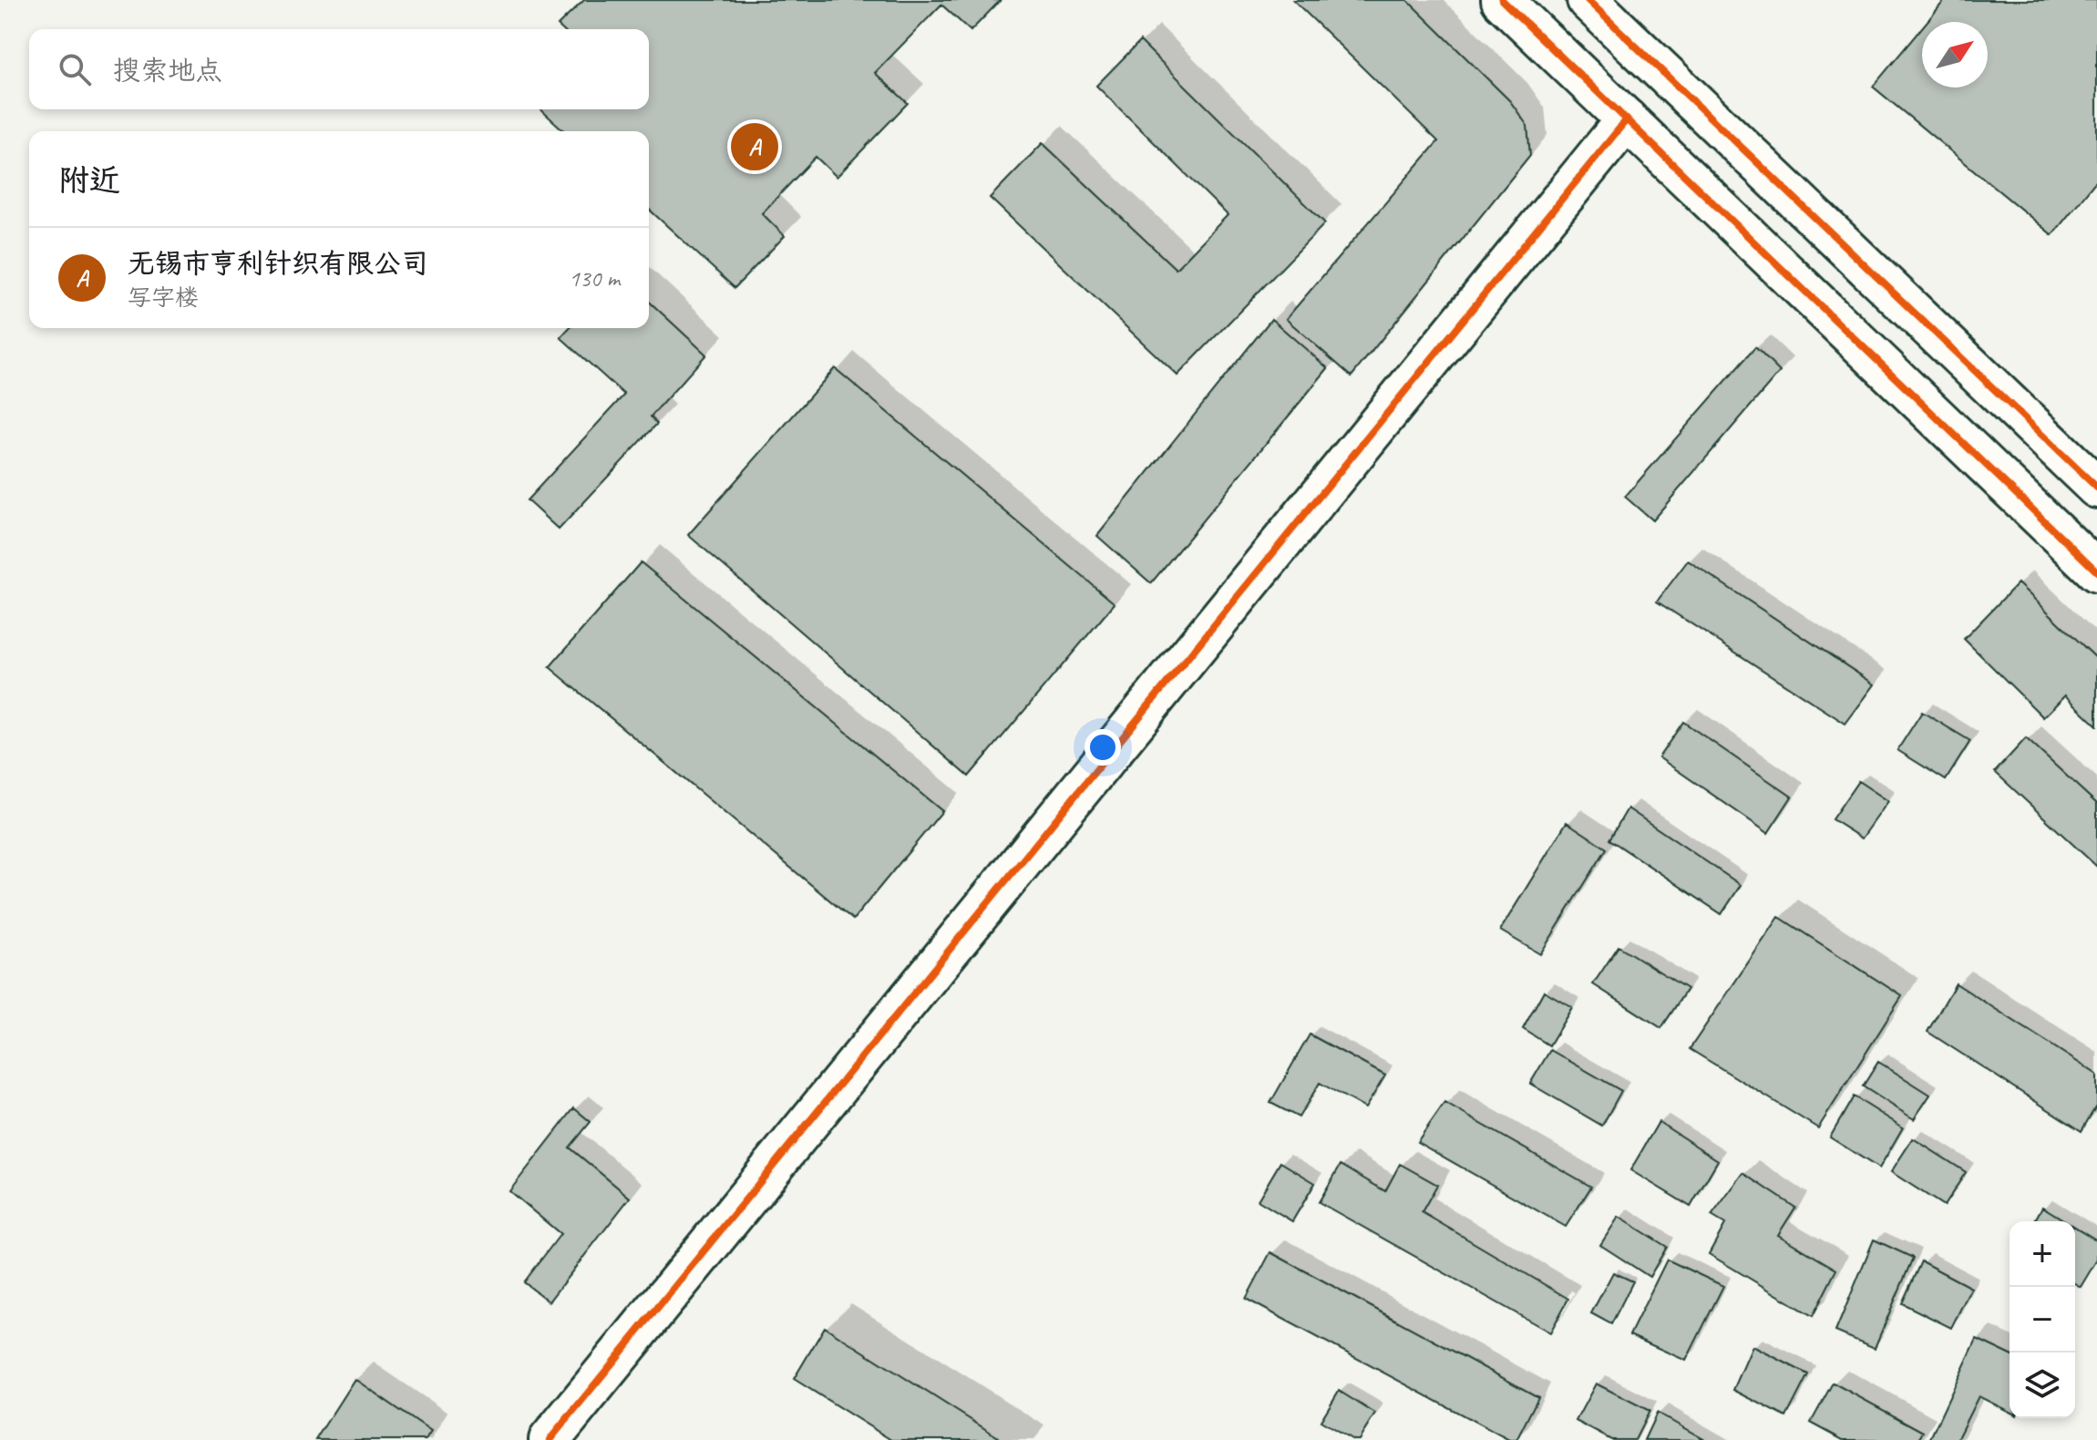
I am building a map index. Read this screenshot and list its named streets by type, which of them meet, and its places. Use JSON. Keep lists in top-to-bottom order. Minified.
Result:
{"north":"top right","page":{"search":"搜索地点","pins":"A","heading":"附近","list":[{"mark":"A","name":"无锡市亨利针织有限公司","note":"写字楼","value":"130 m"}],"map_buttons":["+","−"]}}
